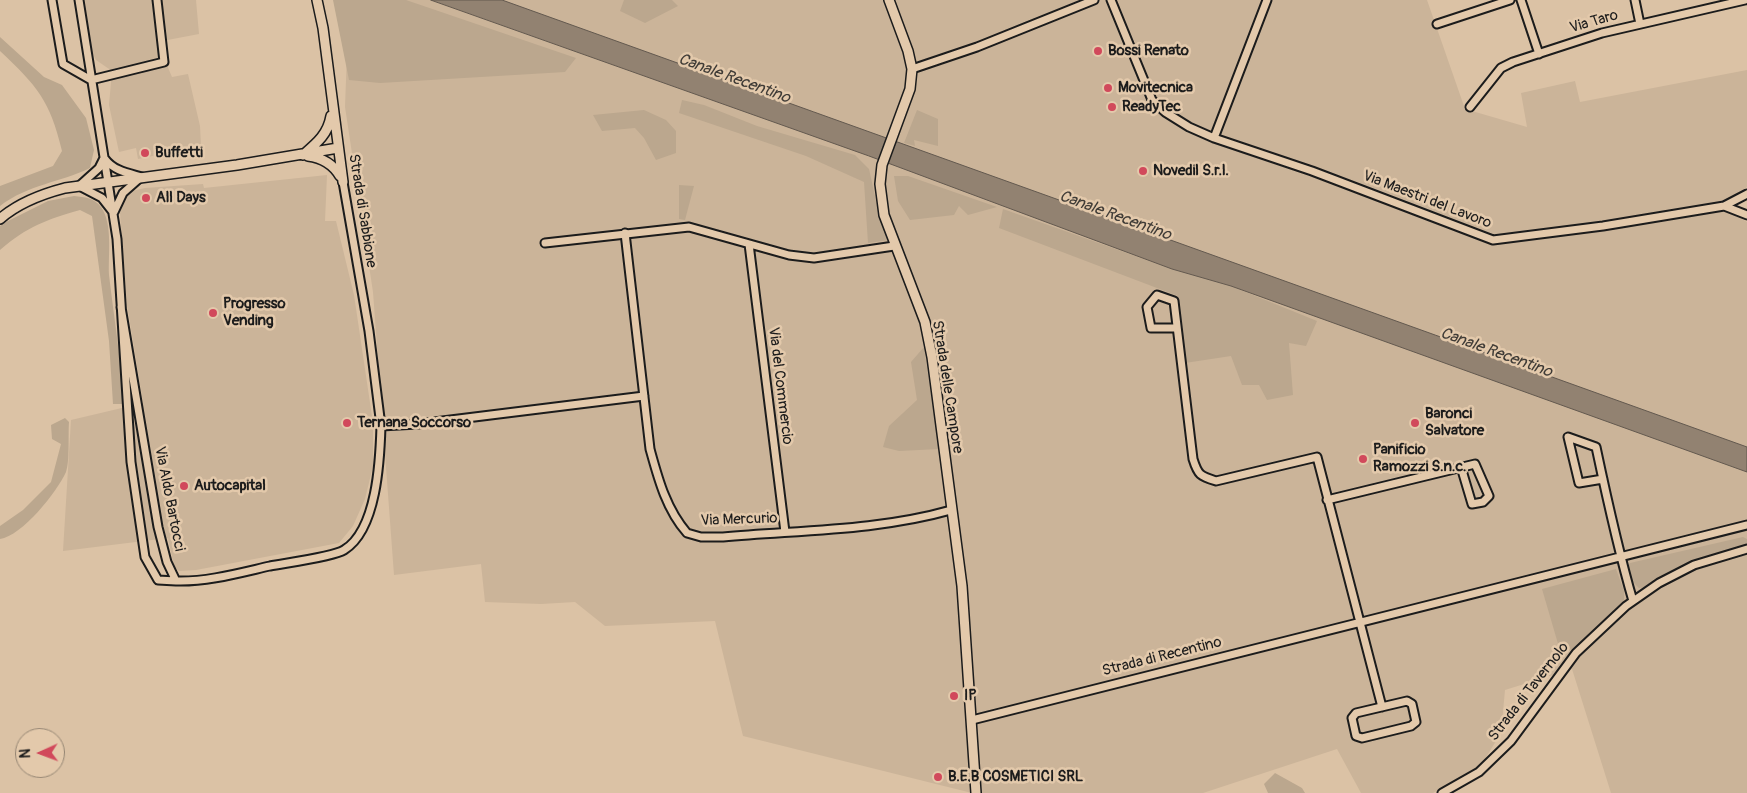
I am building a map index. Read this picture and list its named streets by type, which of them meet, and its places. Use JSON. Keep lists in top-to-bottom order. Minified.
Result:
{"streets":{"street":["Via Taro","Via Maestri del Lavoro","Strada di Sabbione","Via del Commercio","Strada delle Campore","Via Aldo Bartocci","Via Mercurio","Strada di Recentino","Strada di Tavernolo"]},"crossings":[["Strada di Sabbione","Via Aldo Bartocci"],["Via del Commercio","Via Mercurio"],["Strada delle Campore","Via Mercurio"],["Strada delle Campore","Strada di Recentino"]],"water":["Canale Recentino"],"places":["Bossi Renato","Movitecnica","ReadyTec","Buffetti","Novedil S.r.l.","All Days","Progresso Vending","Ternana Soccorso","Baronci Salvatore","Panificio Ramozzi S.n.c.","Autocapital","IP","B.E.B COSMETICI SRL"],"north":"left"}
